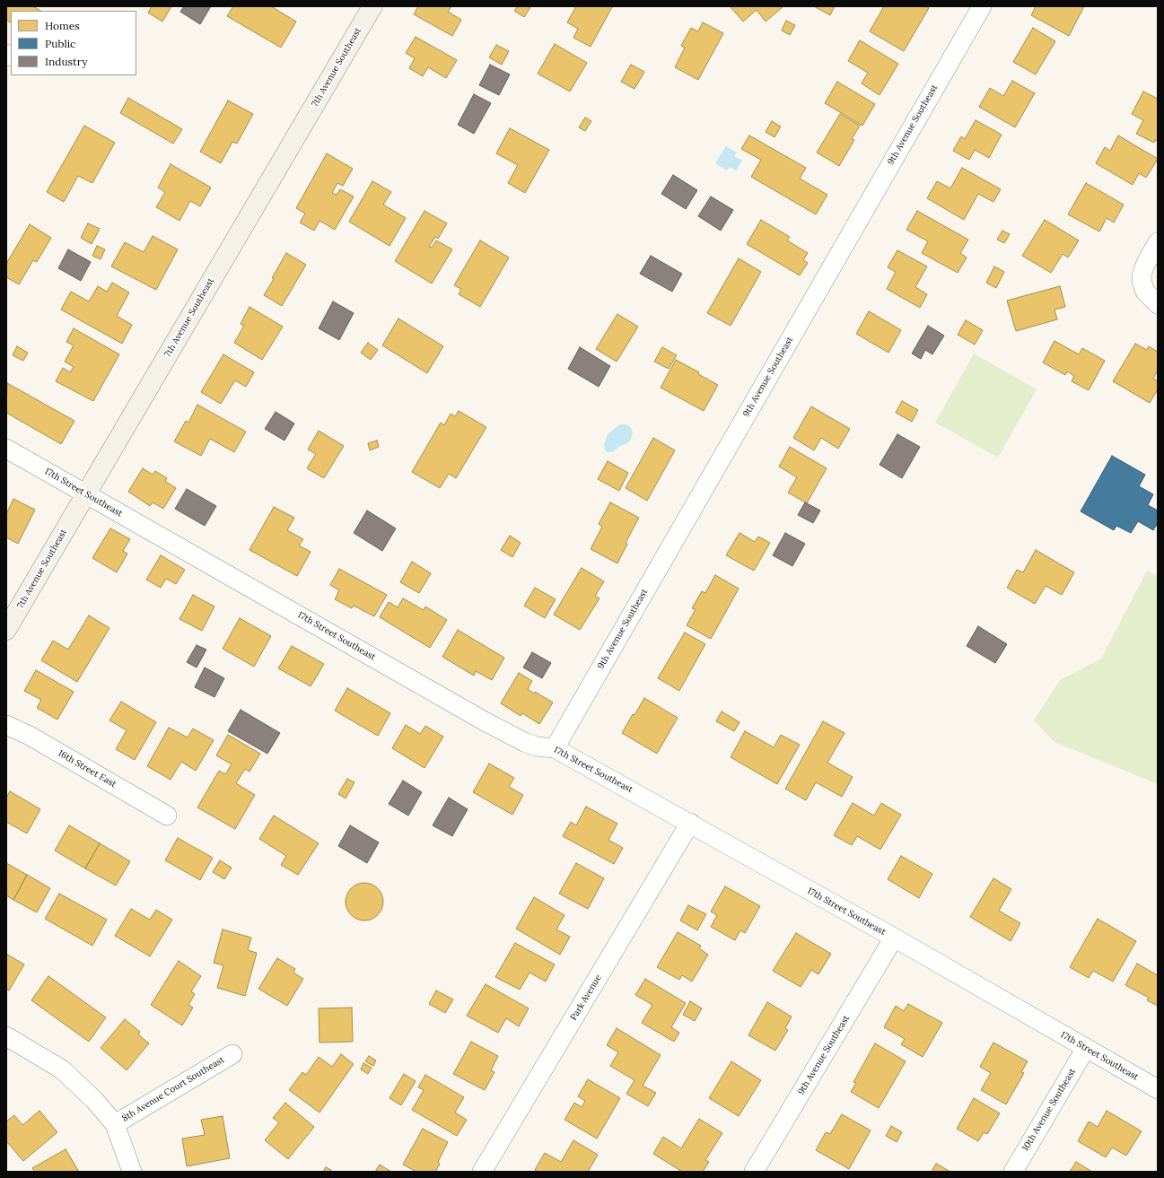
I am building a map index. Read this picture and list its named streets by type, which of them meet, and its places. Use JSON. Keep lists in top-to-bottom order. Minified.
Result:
{"streets":{"street":["7th Avenue Southeast","9th Avenue Southeast","17th Street Southeast","16th Street East","Park Avenue","8th Avenue Court Southeast","10th Avenue Southeast"]},"crossings":[["7th Avenue Southeast","17th Street Southeast"],["9th Avenue Southeast","17th Street Southeast"],["17th Street Southeast","Park Avenue"],["17th Street Southeast","10th Avenue Southeast"]],"legend":["Homes","Public","Industry"]}
